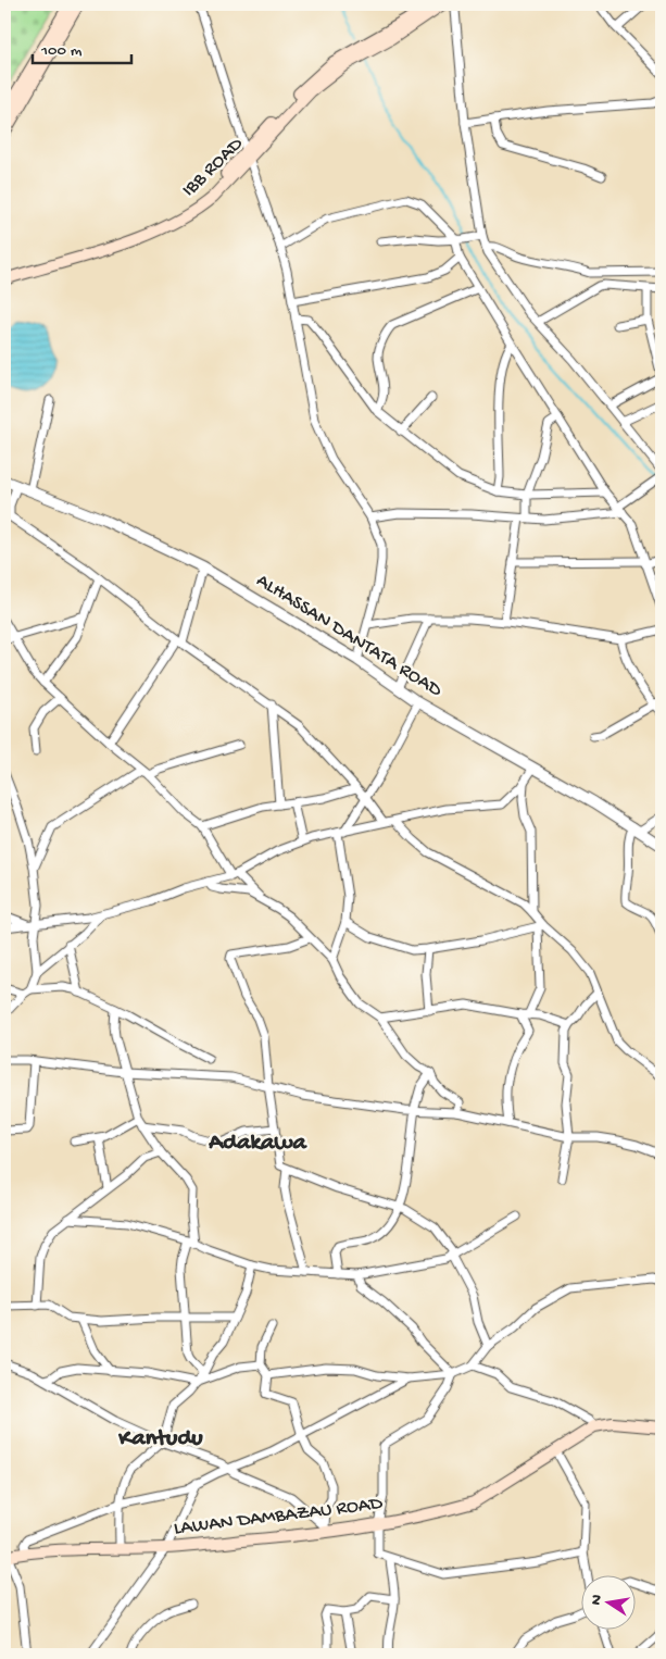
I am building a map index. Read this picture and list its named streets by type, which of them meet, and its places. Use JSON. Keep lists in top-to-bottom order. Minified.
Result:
{"streets":{"main road":["IBB ROAD","LAWAN DAMBAZAU ROAD"],"street":["ALHASSAN DANTATA ROAD"]},"districts":["Adakawa","Kantudu"],"scale_bar":"100 m","north":"left"}
